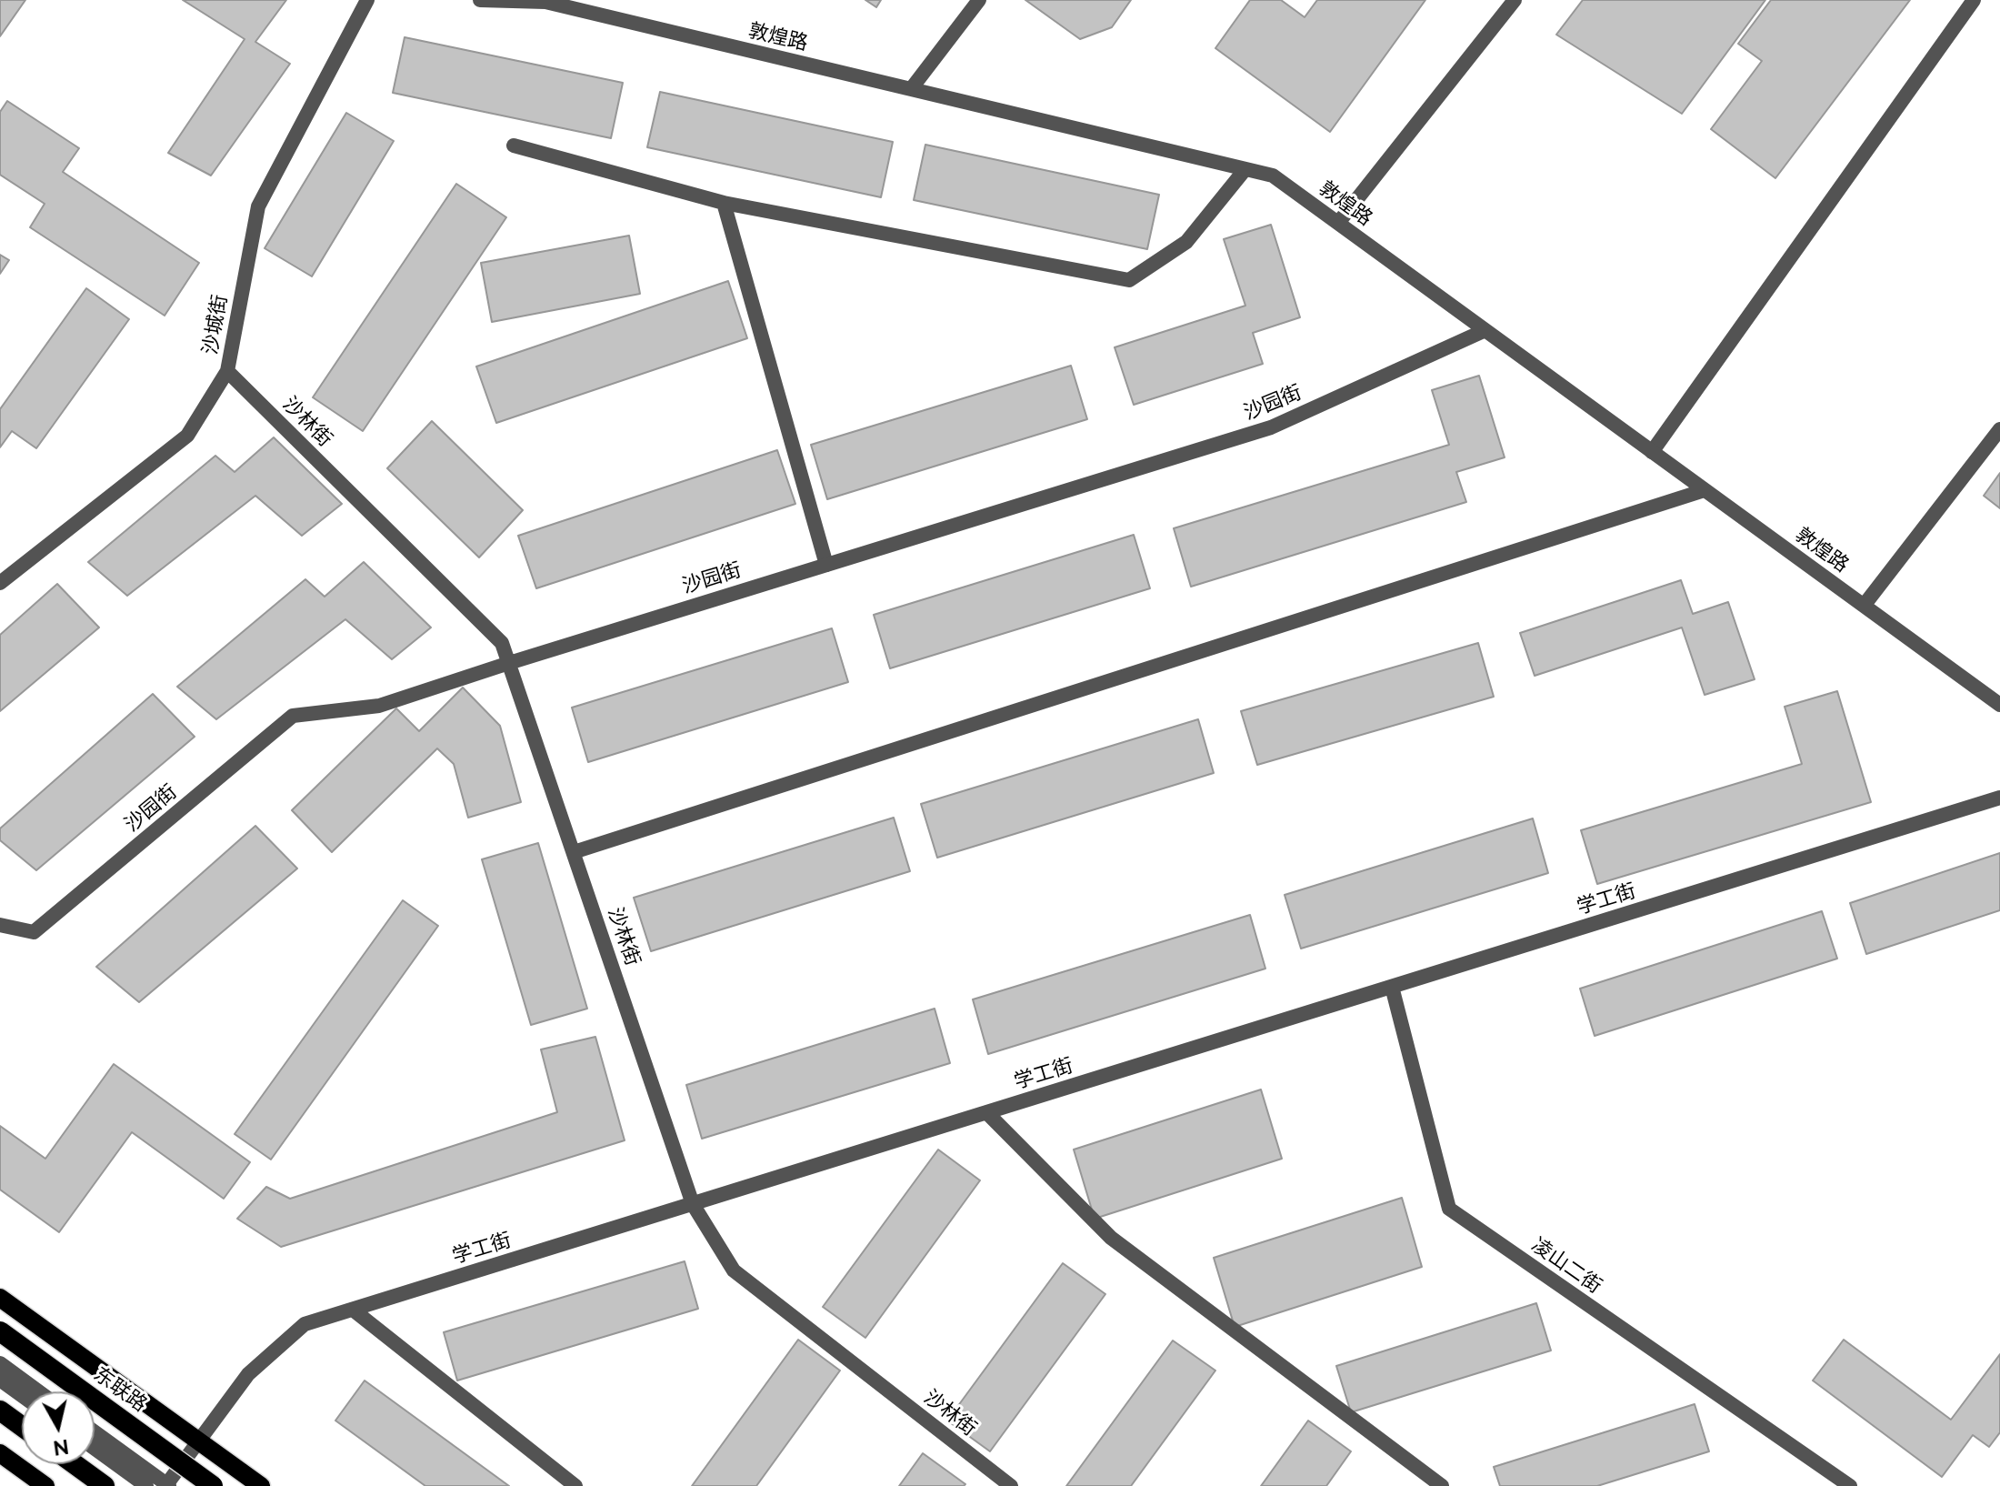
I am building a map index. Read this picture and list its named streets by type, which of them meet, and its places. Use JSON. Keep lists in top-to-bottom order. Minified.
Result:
{"streets":{"highway":["东联路"],"street":["敦煌路","沙城街","沙园街","沙林街","学工街","凌山二街"]},"crossings":[["敦煌路","沙园街"],["沙城街","沙林街"],["沙园街","沙林街"],["沙林街","学工街"],["学工街","凌山二街"]],"north":"bottom"}
